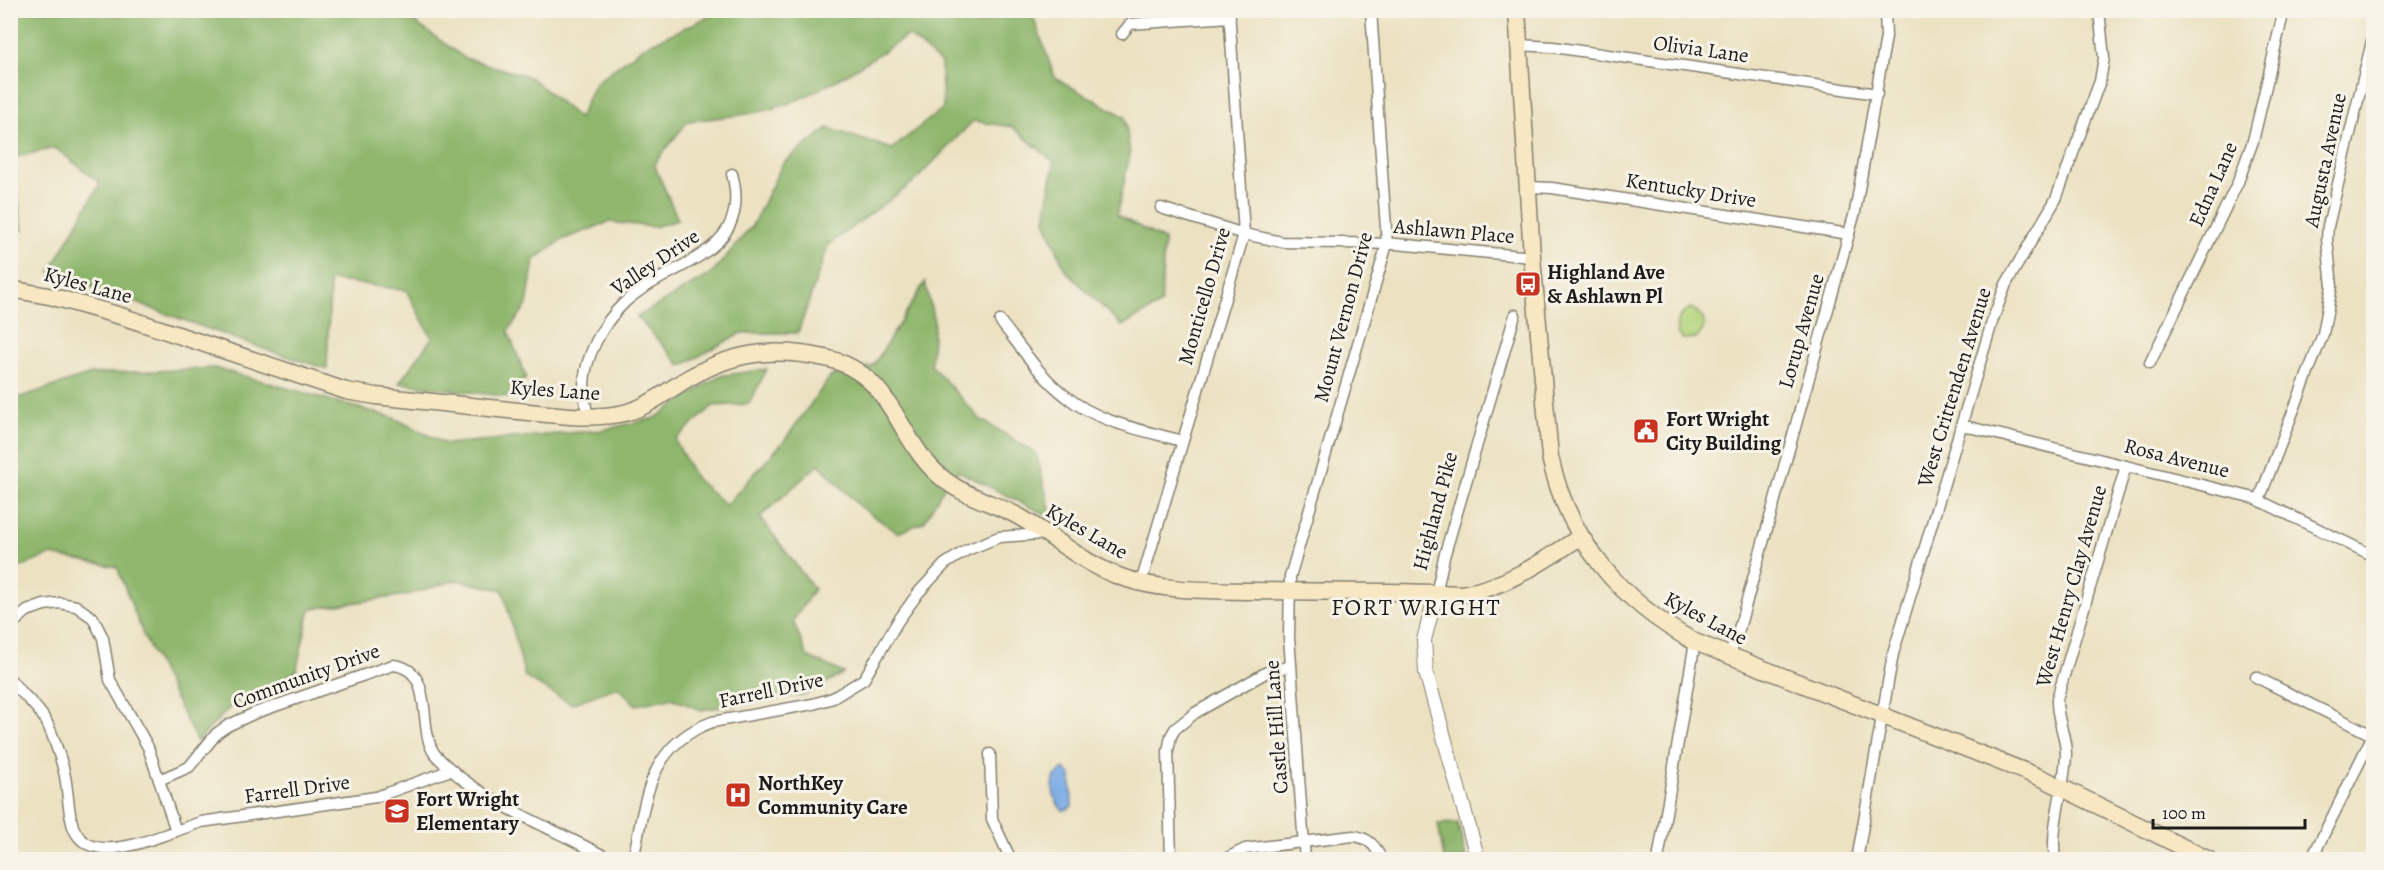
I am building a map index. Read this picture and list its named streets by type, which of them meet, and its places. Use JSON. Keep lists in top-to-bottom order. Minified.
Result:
{"streets":{"main road":["Kyles Lane"],"street":["Olivia Lane","Augusta Avenue","Edna Lane","Kentucky Drive","Ashlawn Place","Valley Drive","Monticello Drive","Mount Vernon Drive","Lorup Avenue","West Crittenden Avenue","Rosa Avenue","Highland Pike","West Henry Clay Avenue","Community Drive","Farrell Drive","Castle Hill Lane"]},"crossings":[["Olivia Lane","Lorup Avenue"],["Augusta Avenue","Rosa Avenue"],["Kentucky Drive","Lorup Avenue"],["Ashlawn Place","Monticello Drive"],["Ashlawn Place","Mount Vernon Drive"],["Valley Drive","Kyles Lane"],["Kyles Lane","Monticello Drive"],["Kyles Lane","Mount Vernon Drive"],["Kyles Lane","Lorup Avenue"],["Kyles Lane","West Crittenden Avenue"],["Kyles Lane","Highland Pike"],["Kyles Lane","West Henry Clay Avenue"],["Kyles Lane","Farrell Drive"],["Kyles Lane","Castle Hill Lane"],["Mount Vernon Drive","Castle Hill Lane"],["West Crittenden Avenue","Rosa Avenue"],["Rosa Avenue","West Henry Clay Avenue"],["Community Drive","Farrell Drive"]],"districts":["FORT WRIGHT"],"places":{"bus stop":["Highland Ave & Ashlawn Pl"],"public building":["Fort Wright City Building"],"hospital":["NorthKey Community Care"],"school or university":["Fort Wright Elementary"]},"scale_bar":"100 m"}
